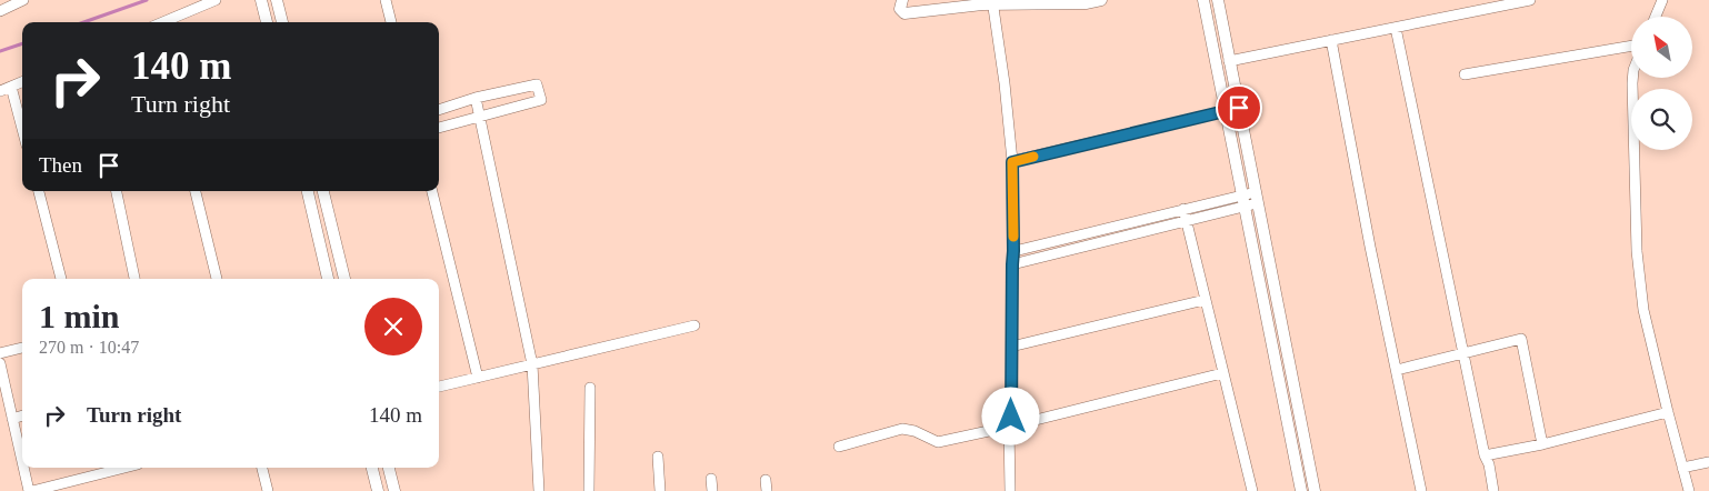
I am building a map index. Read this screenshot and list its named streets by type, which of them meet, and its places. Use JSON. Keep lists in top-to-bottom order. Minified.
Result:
{"north":"top left","page":{"turn":["140 m","Turn right"],"then":"Then","heading":["1 min","270 m · 10:47"],"list":[{"name":"Turn right","value":"140 m"}]}}
